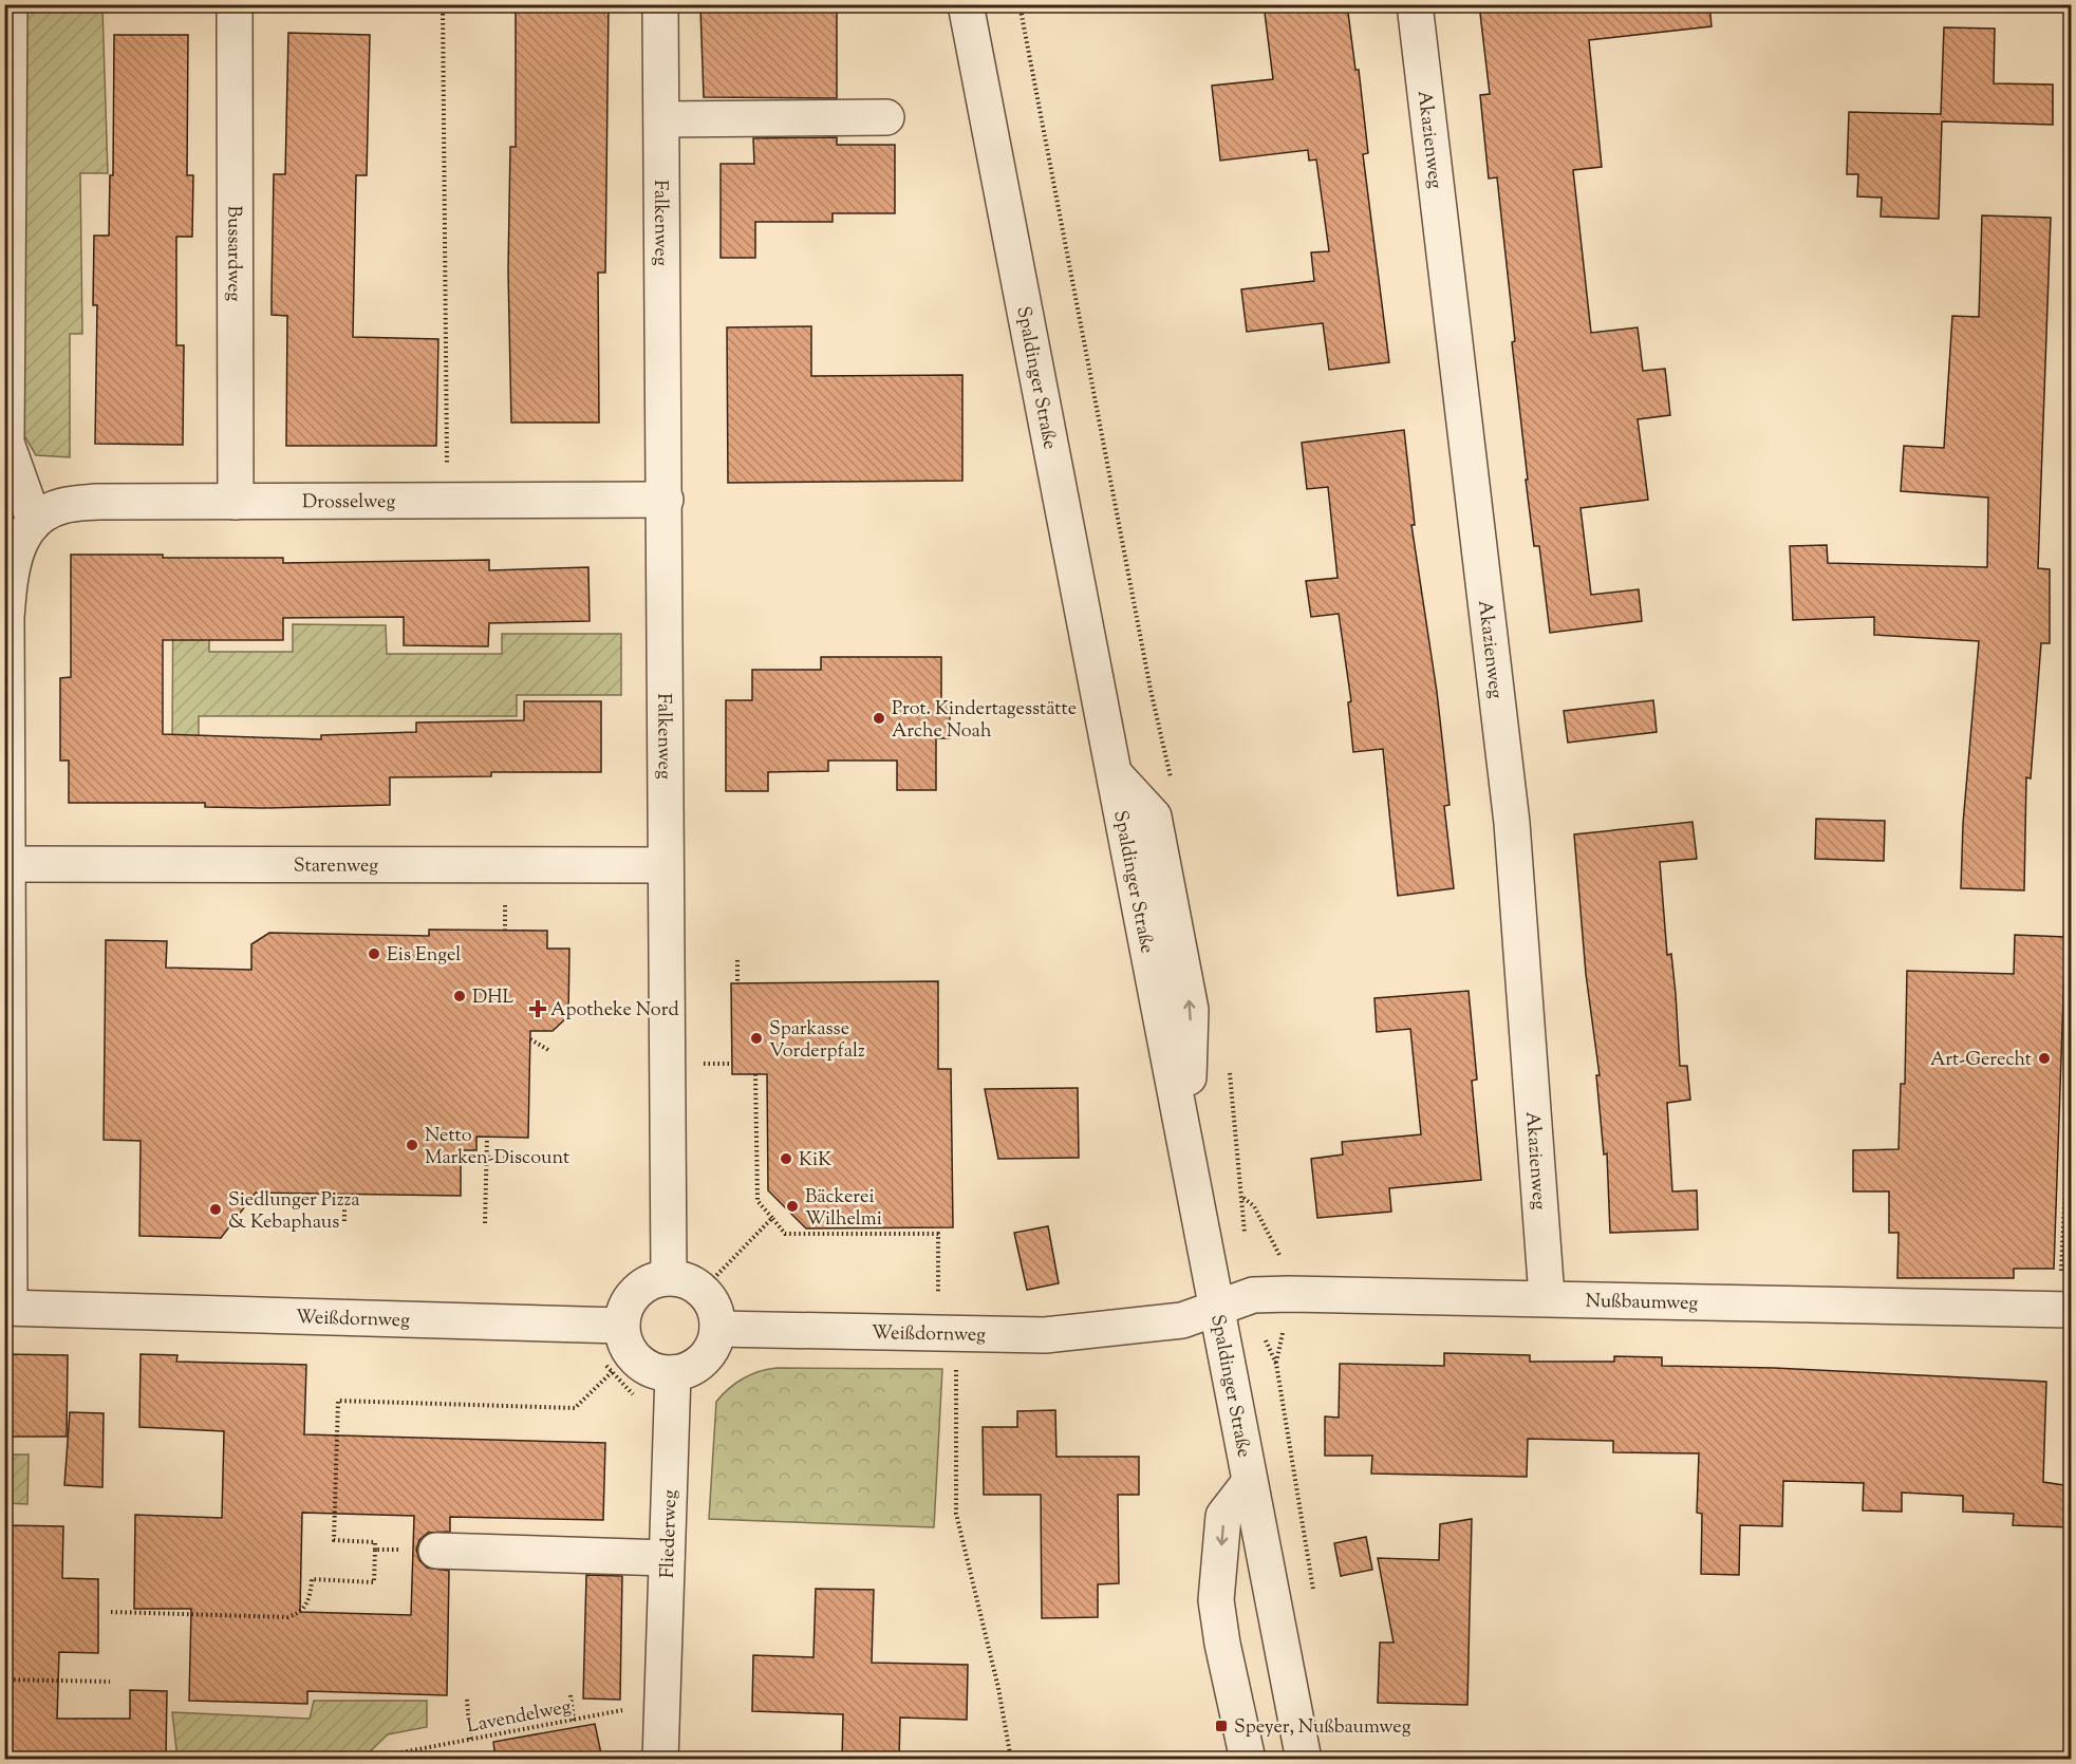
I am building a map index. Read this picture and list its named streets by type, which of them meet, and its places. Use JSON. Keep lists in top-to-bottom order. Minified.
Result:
{"streets":{"street":["Akazienweg","Falkenweg","Bussardweg","Spaldinger Straße","Drosselweg","Starenweg","Nußbaumweg","Weißdornweg","Fliederweg"],"path":["Lavendelweg"]},"crossings":[["Akazienweg","Nußbaumweg"],["Falkenweg","Drosselweg"],["Falkenweg","Starenweg"],["Falkenweg","Weißdornweg"],["Falkenweg","Fliederweg"],["Bussardweg","Drosselweg"],["Spaldinger Straße","Nußbaumweg"],["Spaldinger Straße","Weißdornweg"],["Nußbaumweg","Weißdornweg"],["Weißdornweg","Fliederweg"],["Fliederweg","Lavendelweg"]],"places":{"other":["Prot. Kindertagesstätte Arche Noah","Eis Engel","DHL","Sparkasse Vorderpfalz","Art-Gerecht","Netto Marken-Discount","KiK","Bäckerei Wilhelmi","Siedlunger Pizza & Kebaphaus"],"health":["Apotheke Nord"],"transit":["Speyer, Nußbaumweg"]}}
